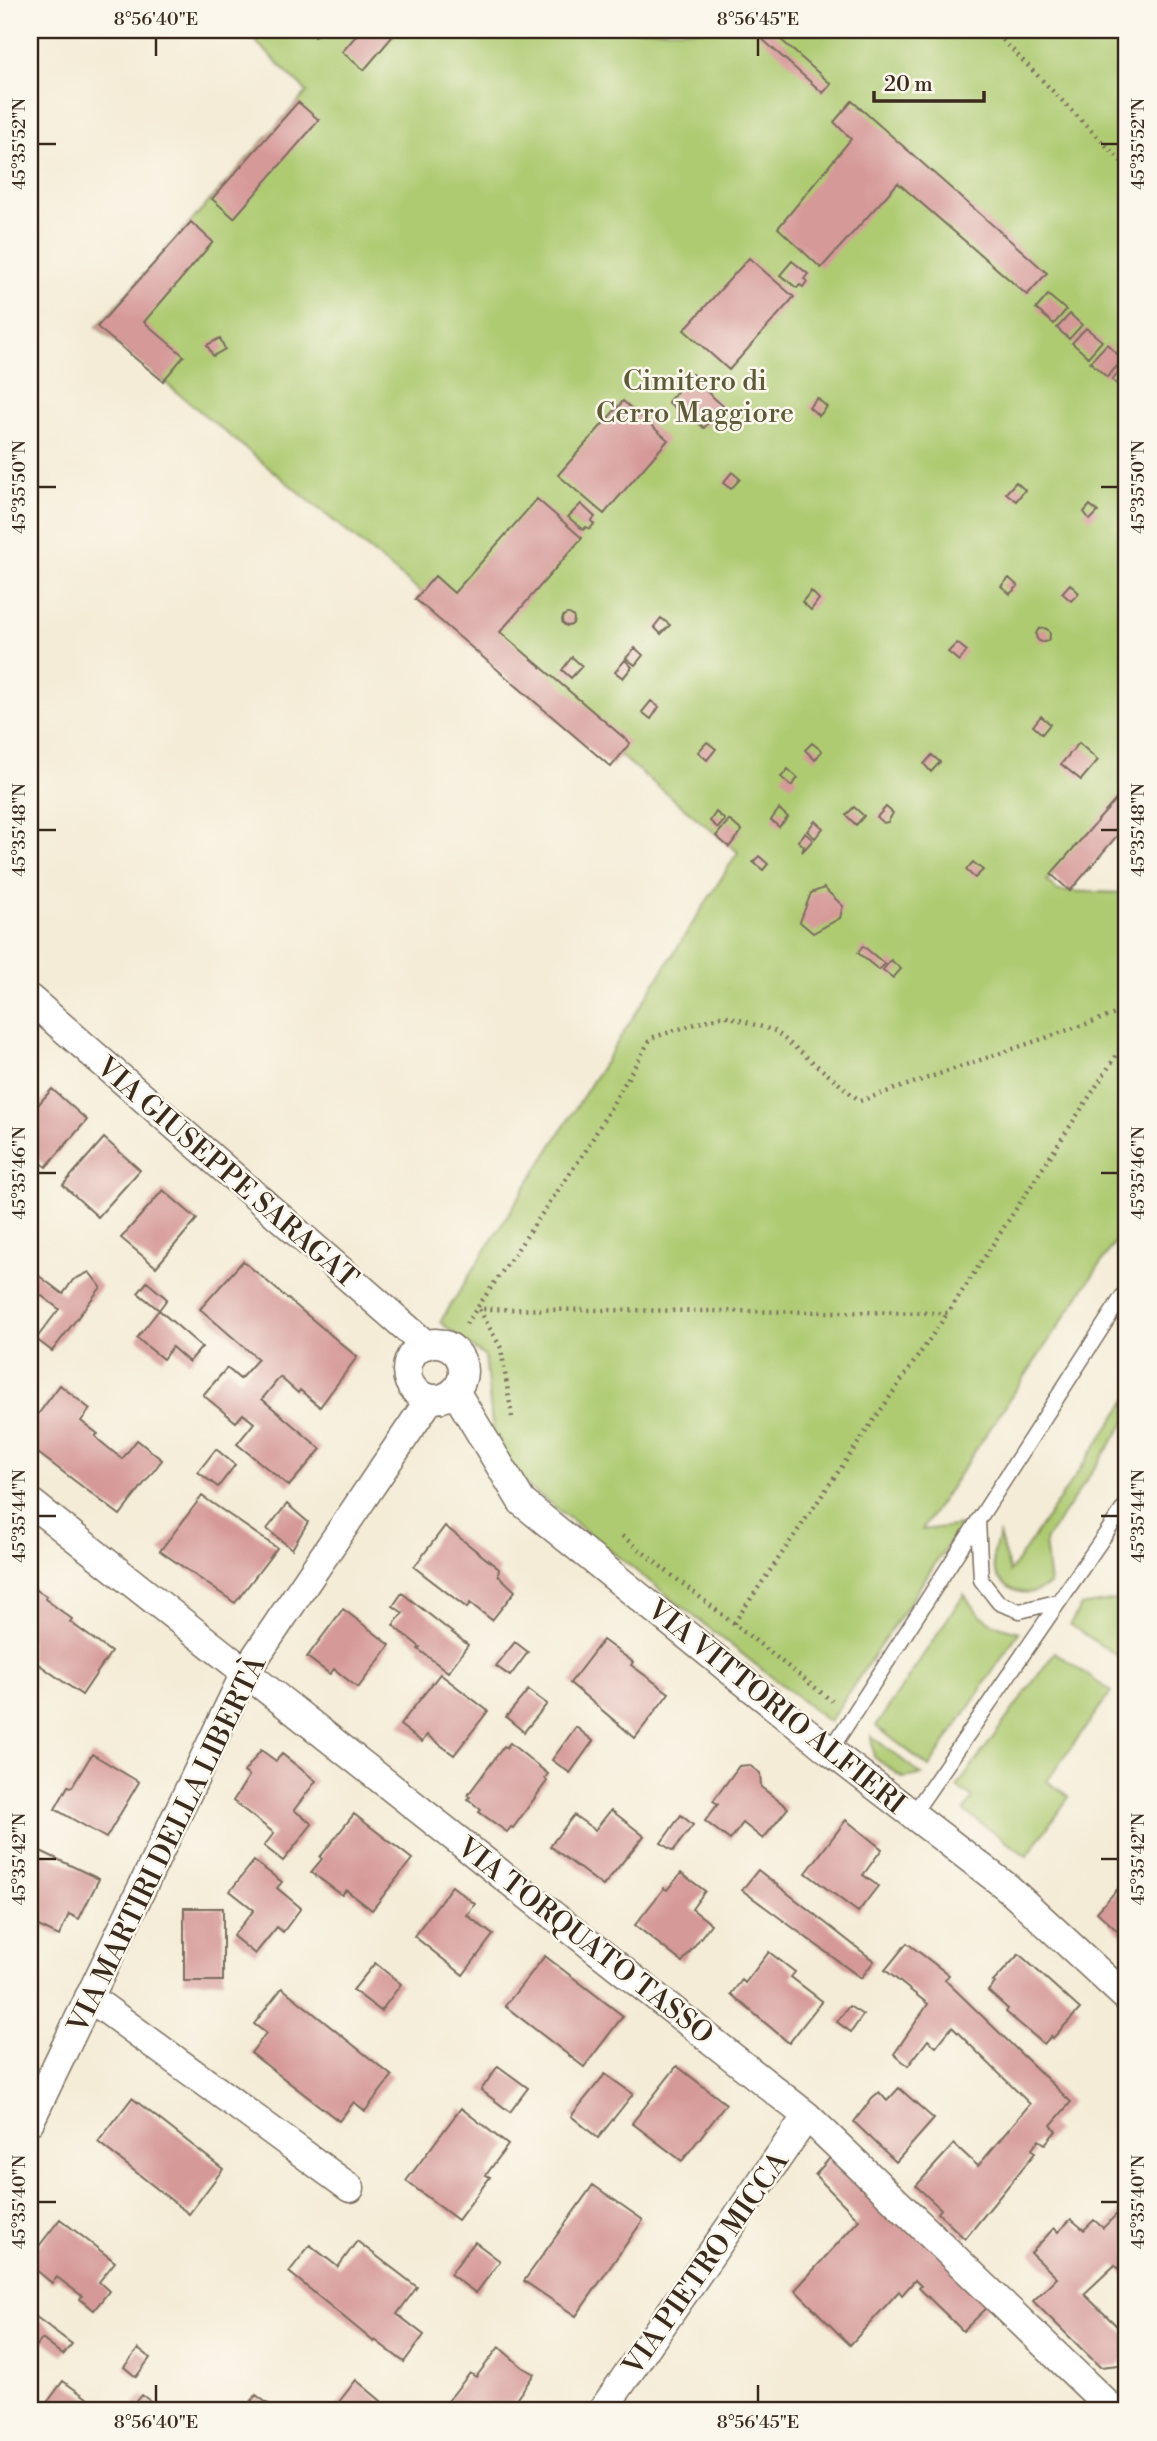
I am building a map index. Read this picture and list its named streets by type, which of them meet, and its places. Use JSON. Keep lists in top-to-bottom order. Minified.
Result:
{"streets":{"street":["VIA GIUSEPPE SARAGAT","VIA VITTORIO ALFIERI","VIA MARTIRI DELLA LIBERTÀ","VIA TORQUATO TASSO","VIA PIETRO MICCA"]},"crossings":[["VIA GIUSEPPE SARAGAT","VIA VITTORIO ALFIERI"],["VIA GIUSEPPE SARAGAT","VIA MARTIRI DELLA LIBERTÀ"],["VIA VITTORIO ALFIERI","VIA MARTIRI DELLA LIBERTÀ"],["VIA MARTIRI DELLA LIBERTÀ","VIA TORQUATO TASSO"],["VIA TORQUATO TASSO","VIA PIETRO MICCA"]],"parks":["Cimitero di Cerro Maggiore"],"scale_bar":"20 m","coordinates":["8°56'40\"E","8°56'45\"E","45°35'52\"N","45°35'50\"N","45°35'48\"N","45°35'46\"N","45°35'44\"N","45°35'42\"N","45°35'40\"N"]}
